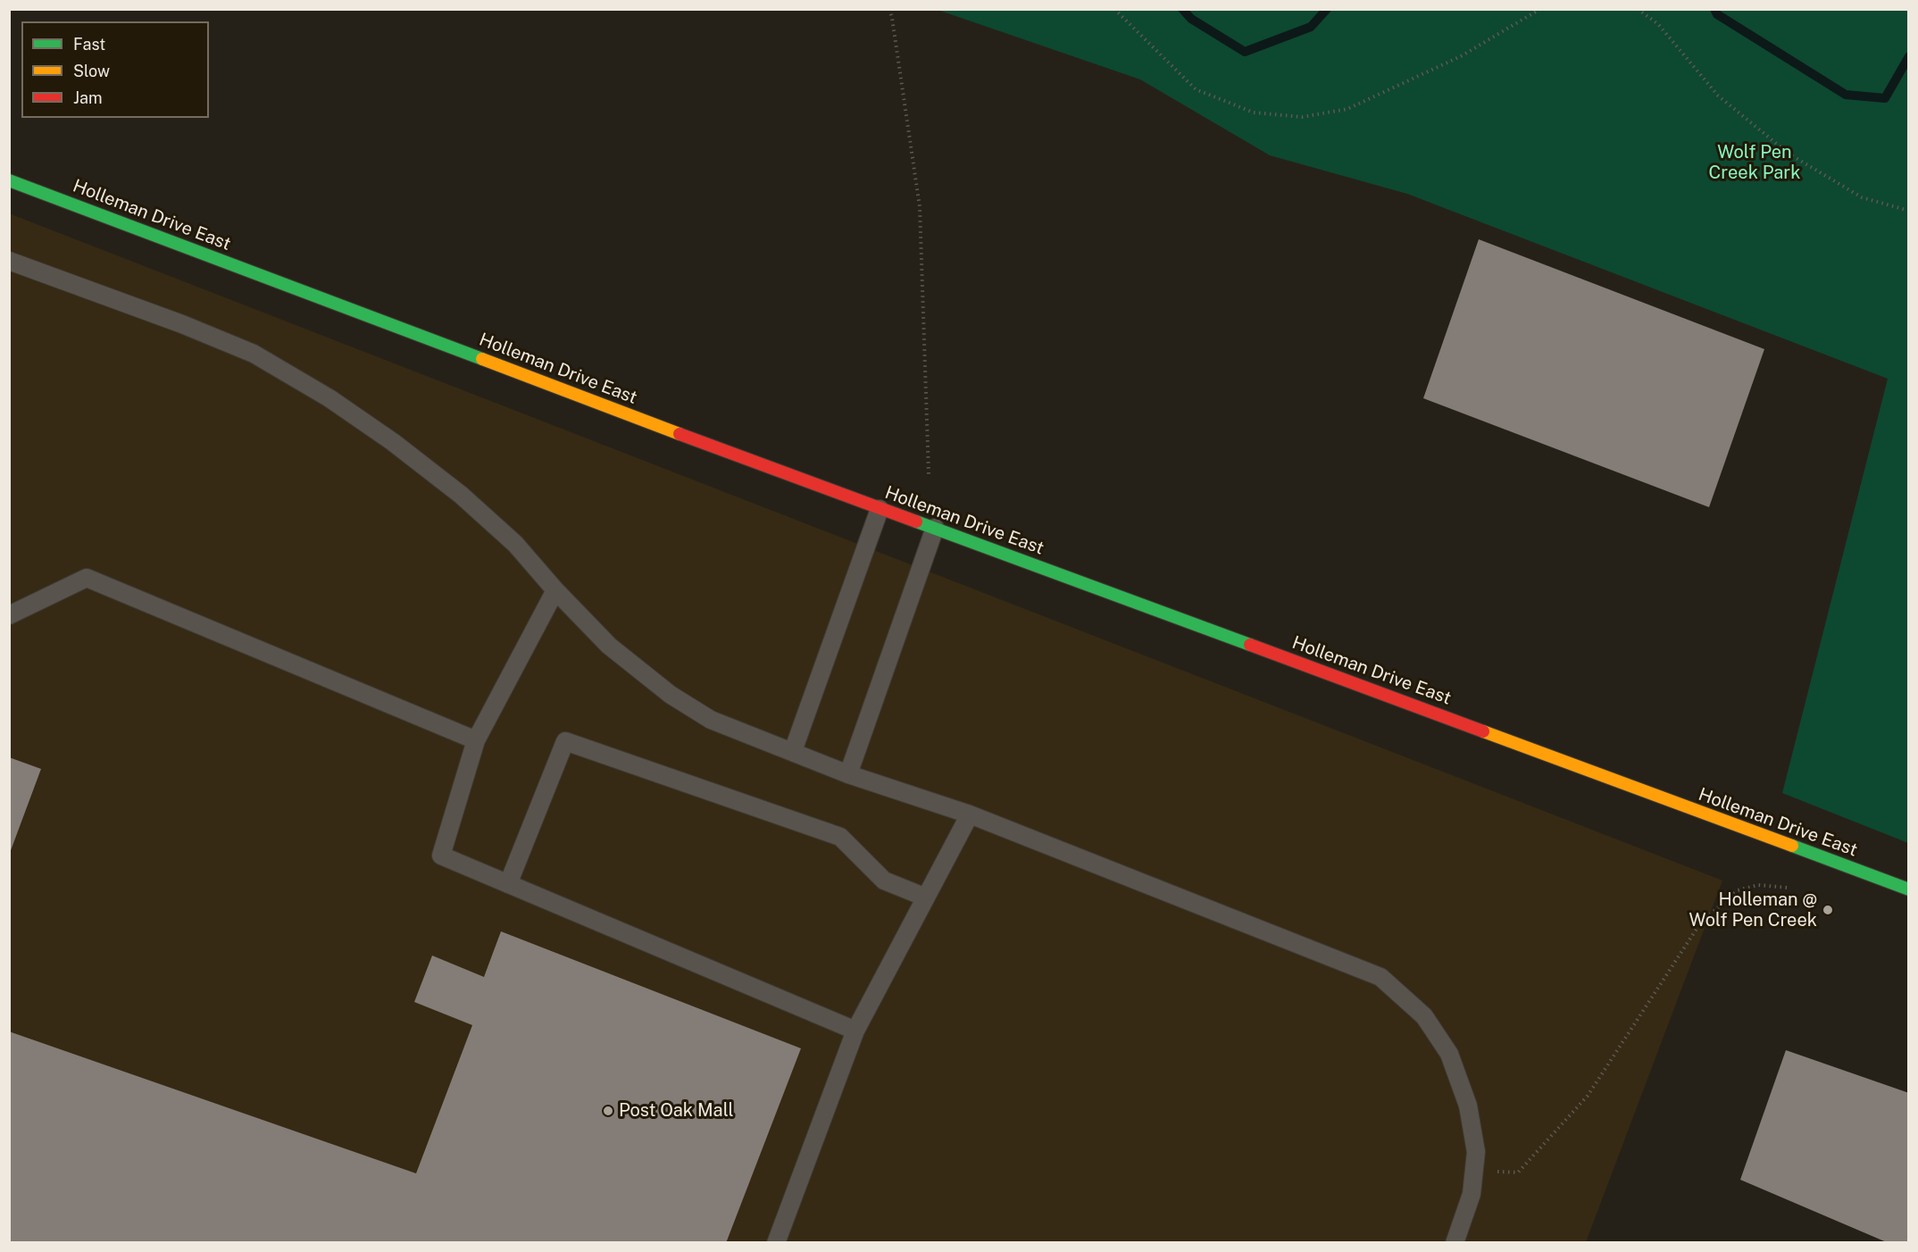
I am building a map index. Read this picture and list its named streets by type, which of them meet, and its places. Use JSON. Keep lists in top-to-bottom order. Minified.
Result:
{"streets":{"street":["Holleman Drive East"]},"parks":["Wolf Pen Creek Park"],"places":["Holleman @ Wolf Pen Creek","Post Oak Mall"],"legend":["Fast","Slow","Jam"]}
